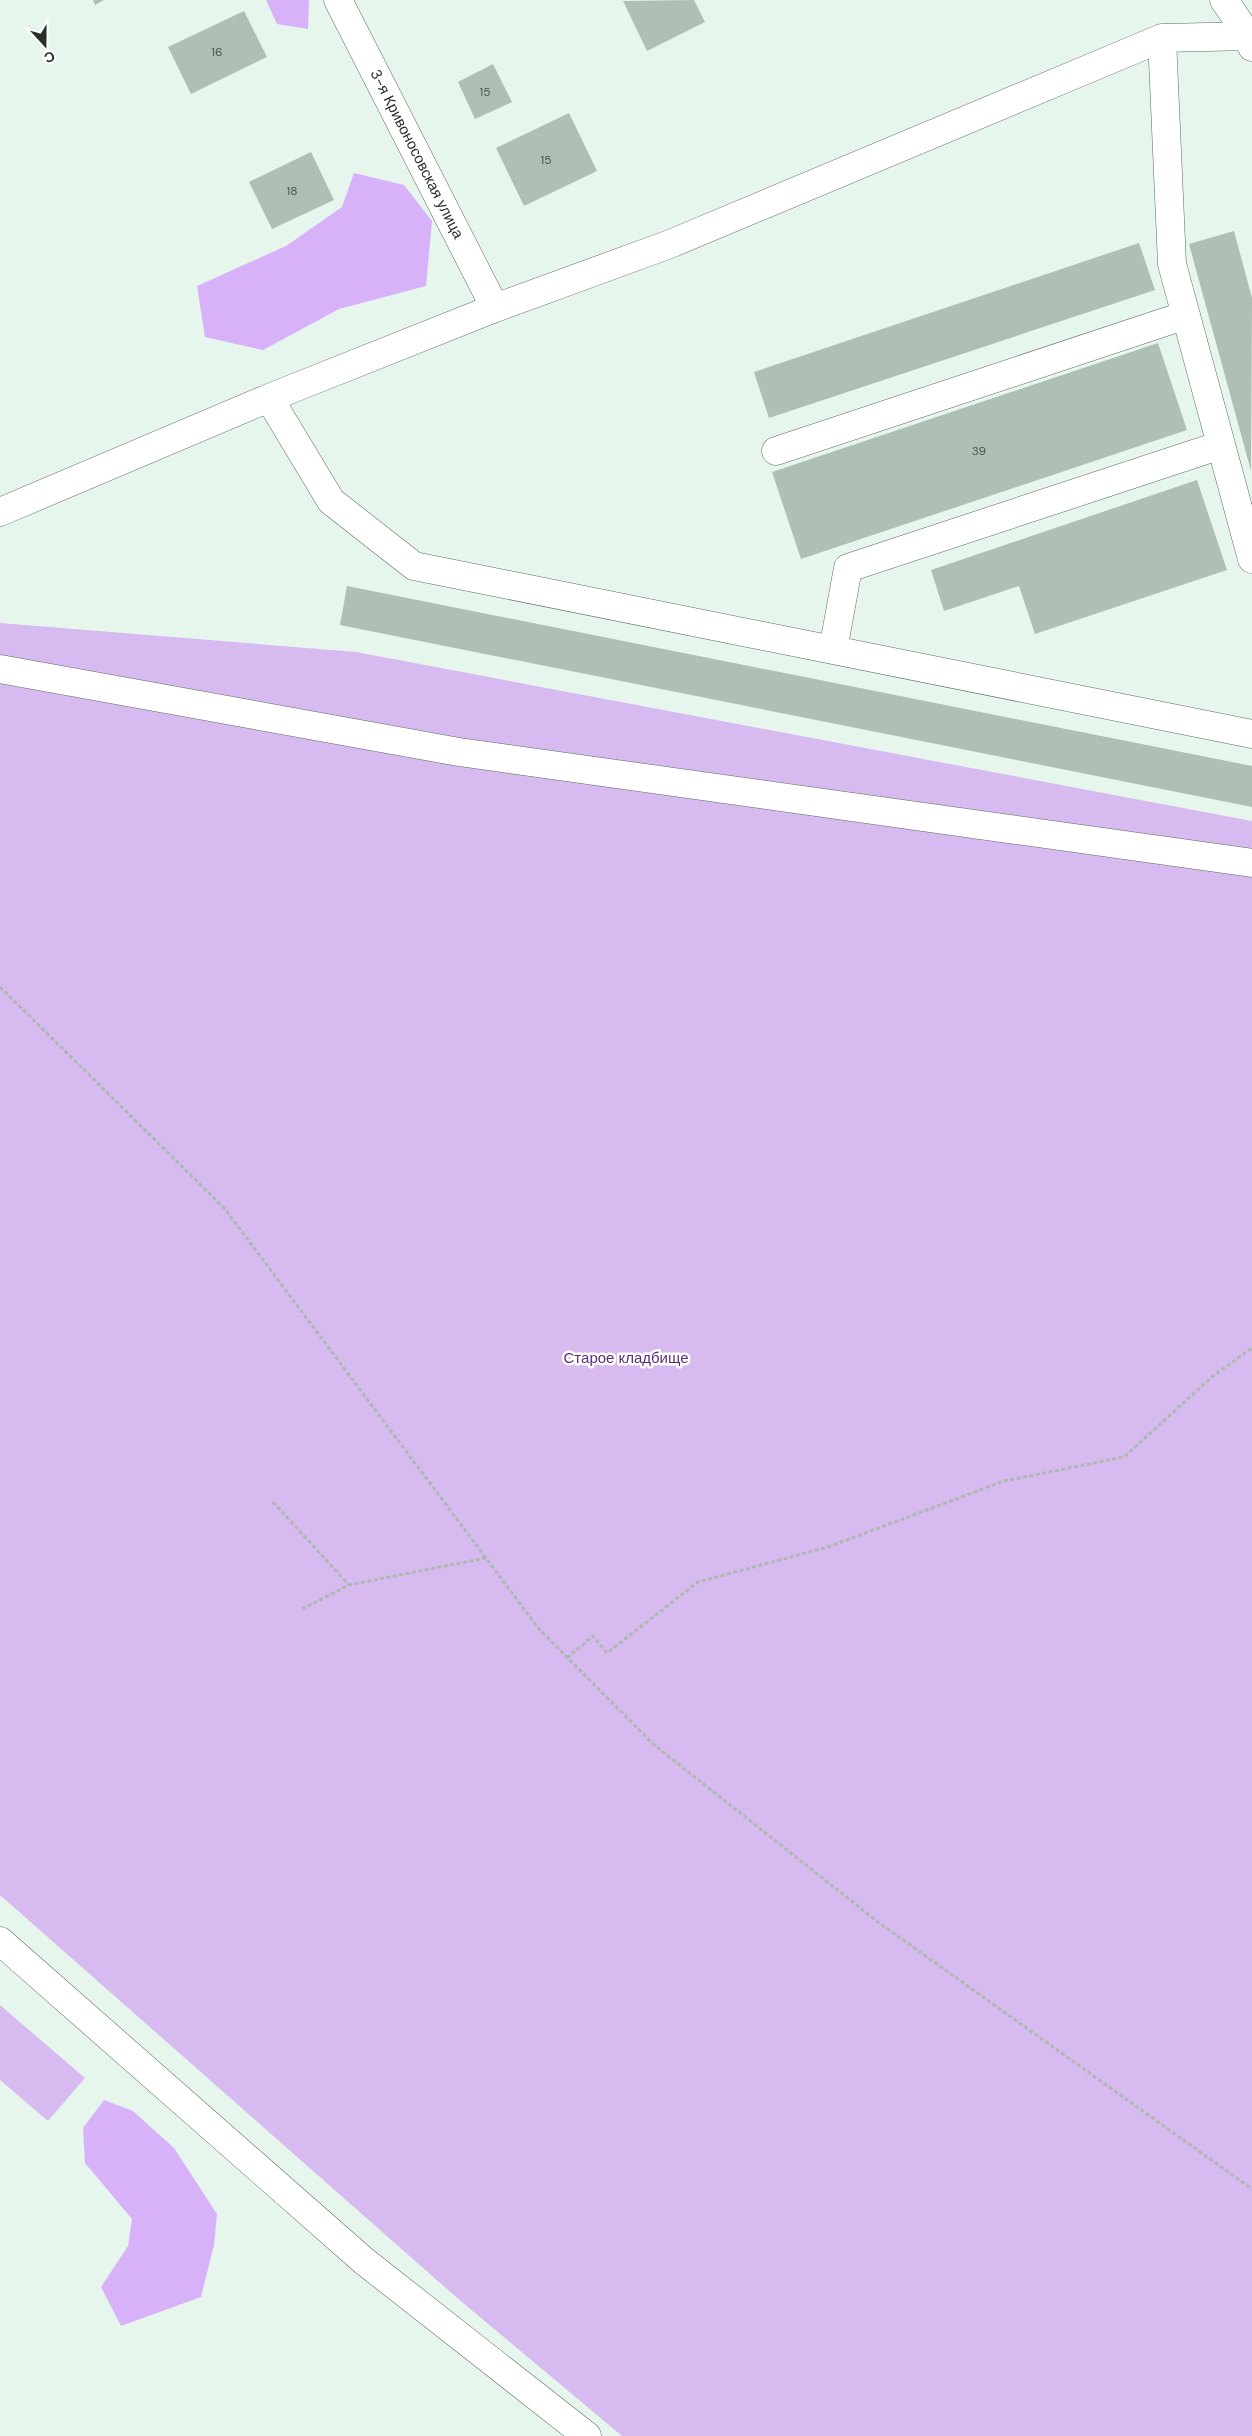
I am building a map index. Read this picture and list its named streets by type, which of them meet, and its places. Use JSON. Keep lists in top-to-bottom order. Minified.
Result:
{"streets":{"street":["3-я Кривоносовская улица"]},"parks":["Старое кладбище"],"house_numbers":["16","15","15","18","39"],"north":"bottom"}
